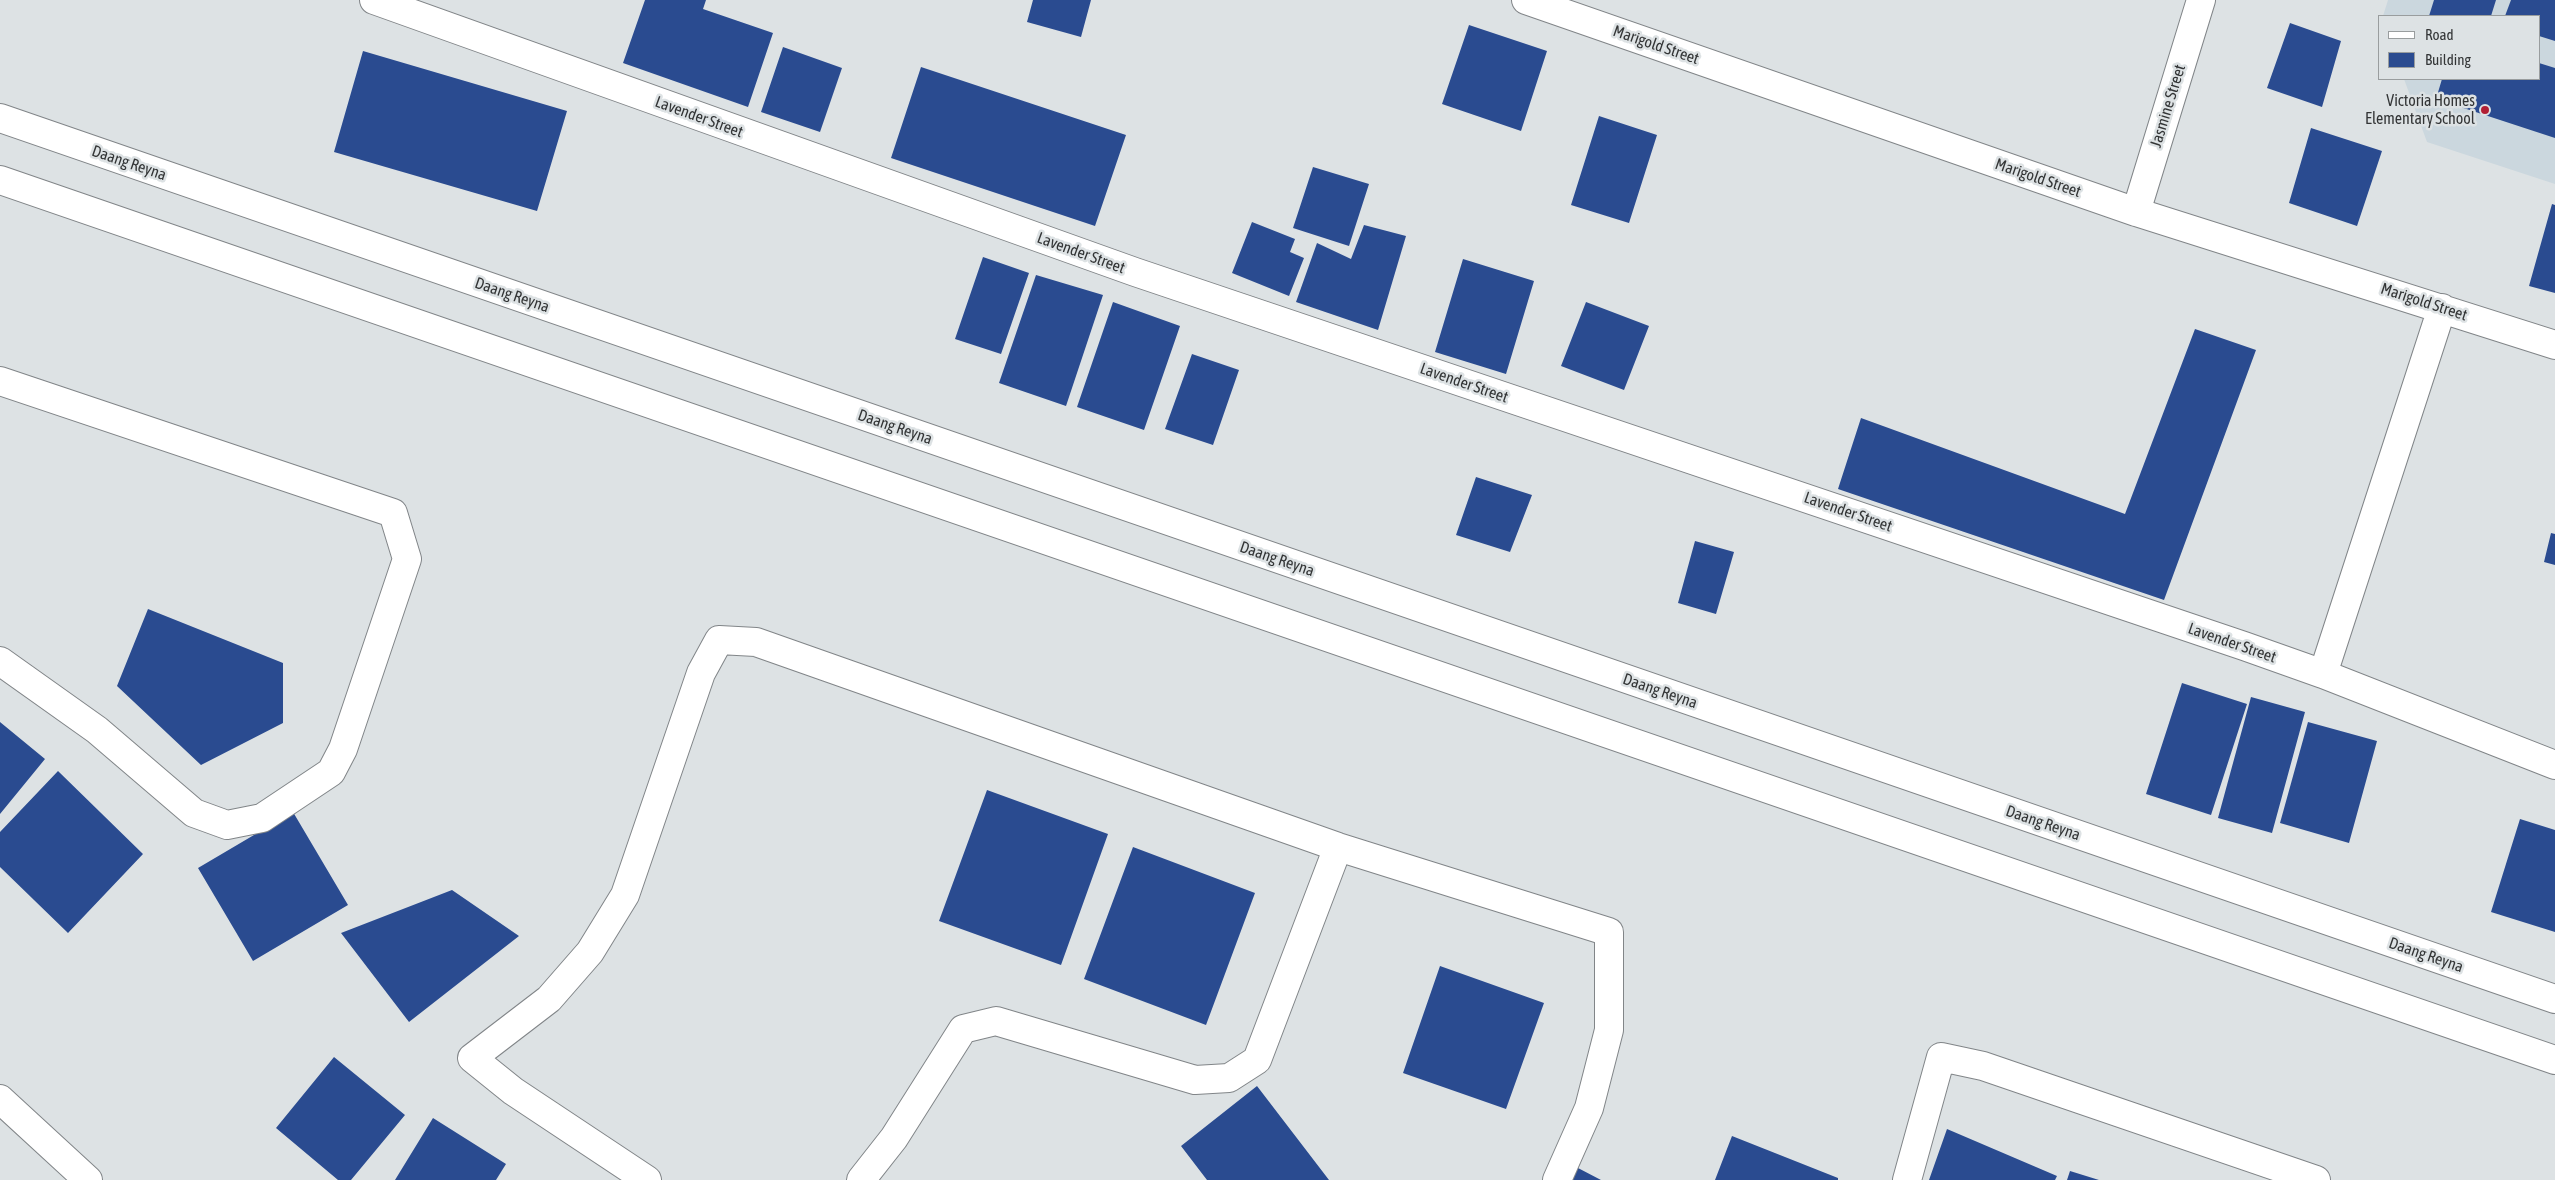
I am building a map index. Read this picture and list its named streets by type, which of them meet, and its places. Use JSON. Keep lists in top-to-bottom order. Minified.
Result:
{"streets":{"street":["Marigold Street","Jasmine Street","Lavender Street","Daang Reyna"]},"crossings":[["Marigold Street","Jasmine Street"]],"places":["Victoria Homes Elementary School"],"legend":["Road","Building"]}
